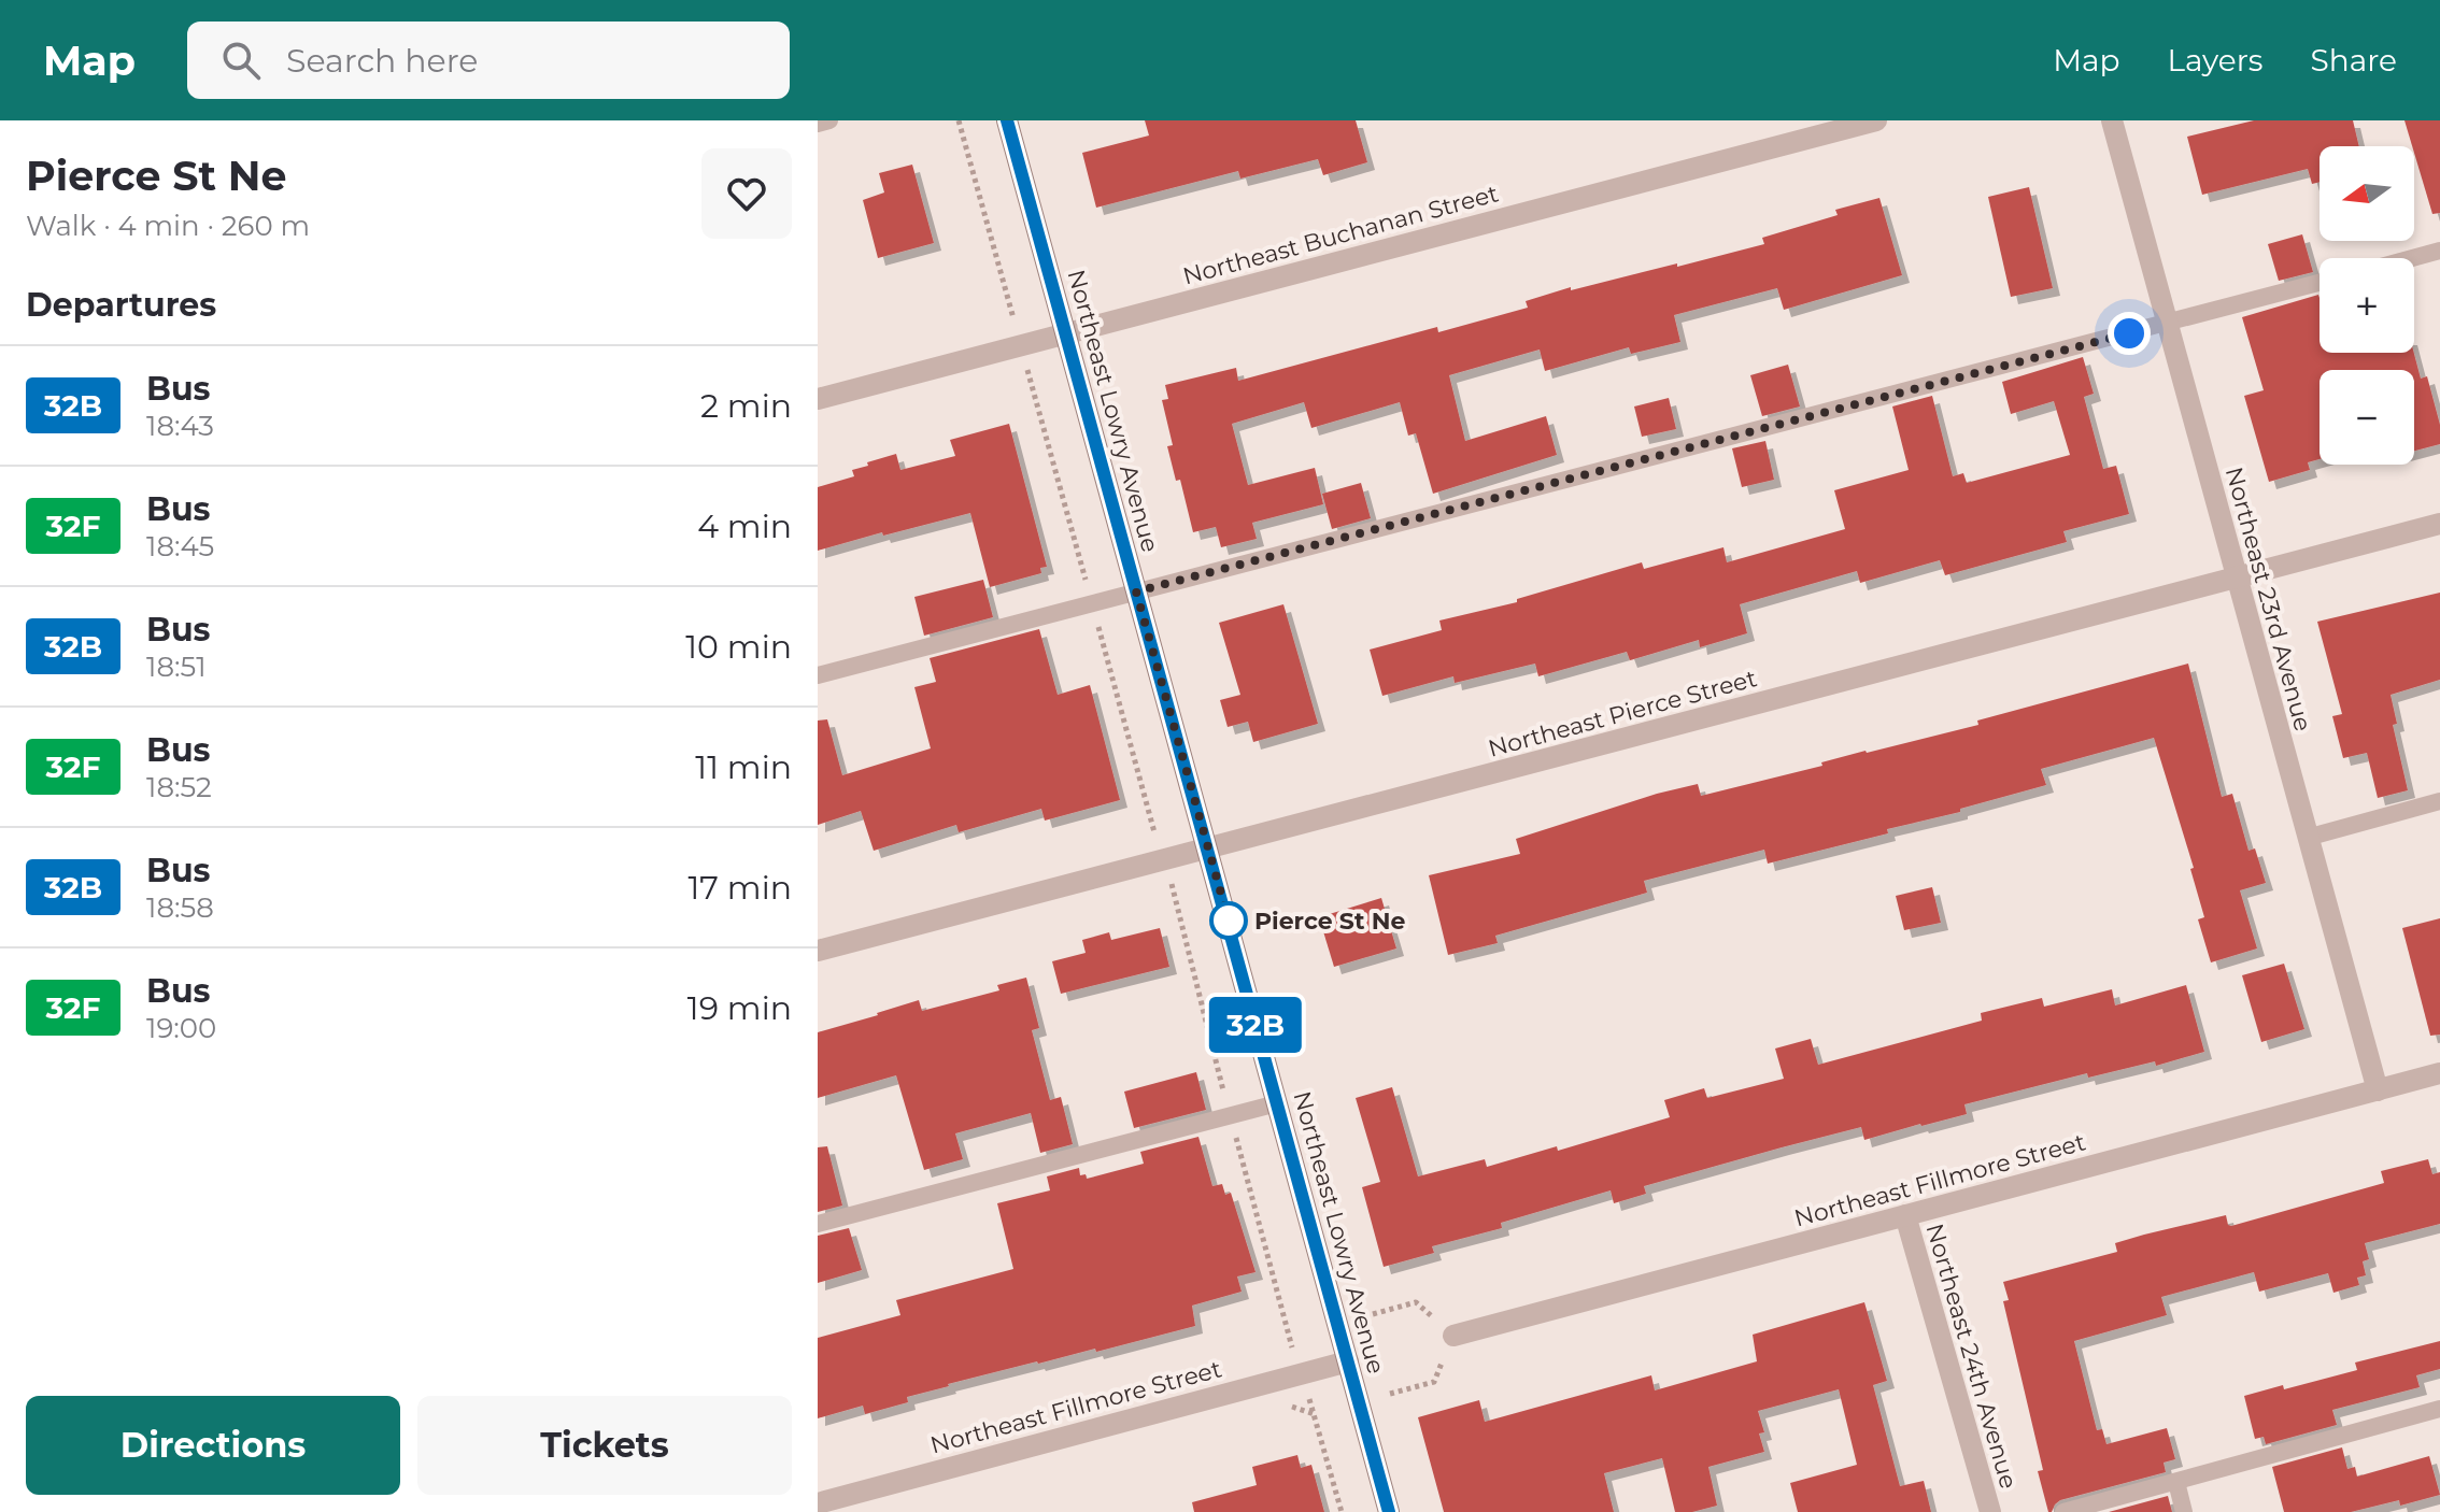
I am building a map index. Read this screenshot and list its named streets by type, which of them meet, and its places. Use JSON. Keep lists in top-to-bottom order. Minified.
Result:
{"streets":{"main road":["Northeast Lowry Avenue"],"street":["Northeast Buchanan Street","Northeast 23rd Avenue","Northeast Pierce Street","Northeast Fillmore Street","Northeast 24th Avenue"]},"crossings":[["Northeast Buchanan Street","Northeast Lowry Avenue"],["Northeast Lowry Avenue","Northeast Pierce Street"],["Northeast Lowry Avenue","Northeast Fillmore Street"],["Northeast 23rd Avenue","Northeast Pierce Street"],["Northeast 23rd Avenue","Northeast Fillmore Street"],["Northeast Fillmore Street","Northeast 24th Avenue"]],"places":["Pierce St Ne"],"lines":["bus line 32B"],"north":"left","page":{"header":"Map","search":"Search here","nav":["Map","Layers","Share"],"heading":[["Pierce St Ne","Walk · 4 min · 260 m"],"Departures"],"on_map":"32B","map_buttons":["+","−"],"list":[{"mark":"32B","name":"Bus","note":"18:43","value":"2 min"},{"mark":"32F","name":"Bus","note":"18:45","value":"4 min"},{"mark":"32B","name":"Bus","note":"18:51","value":"10 min"},{"mark":"32F","name":"Bus","note":"18:52","value":"11 min"},{"mark":"32B","name":"Bus","note":"18:58","value":"17 min"},{"mark":"32F","name":"Bus","note":"19:00","value":"19 min"}],"buttons":["Directions","Tickets"]}}
